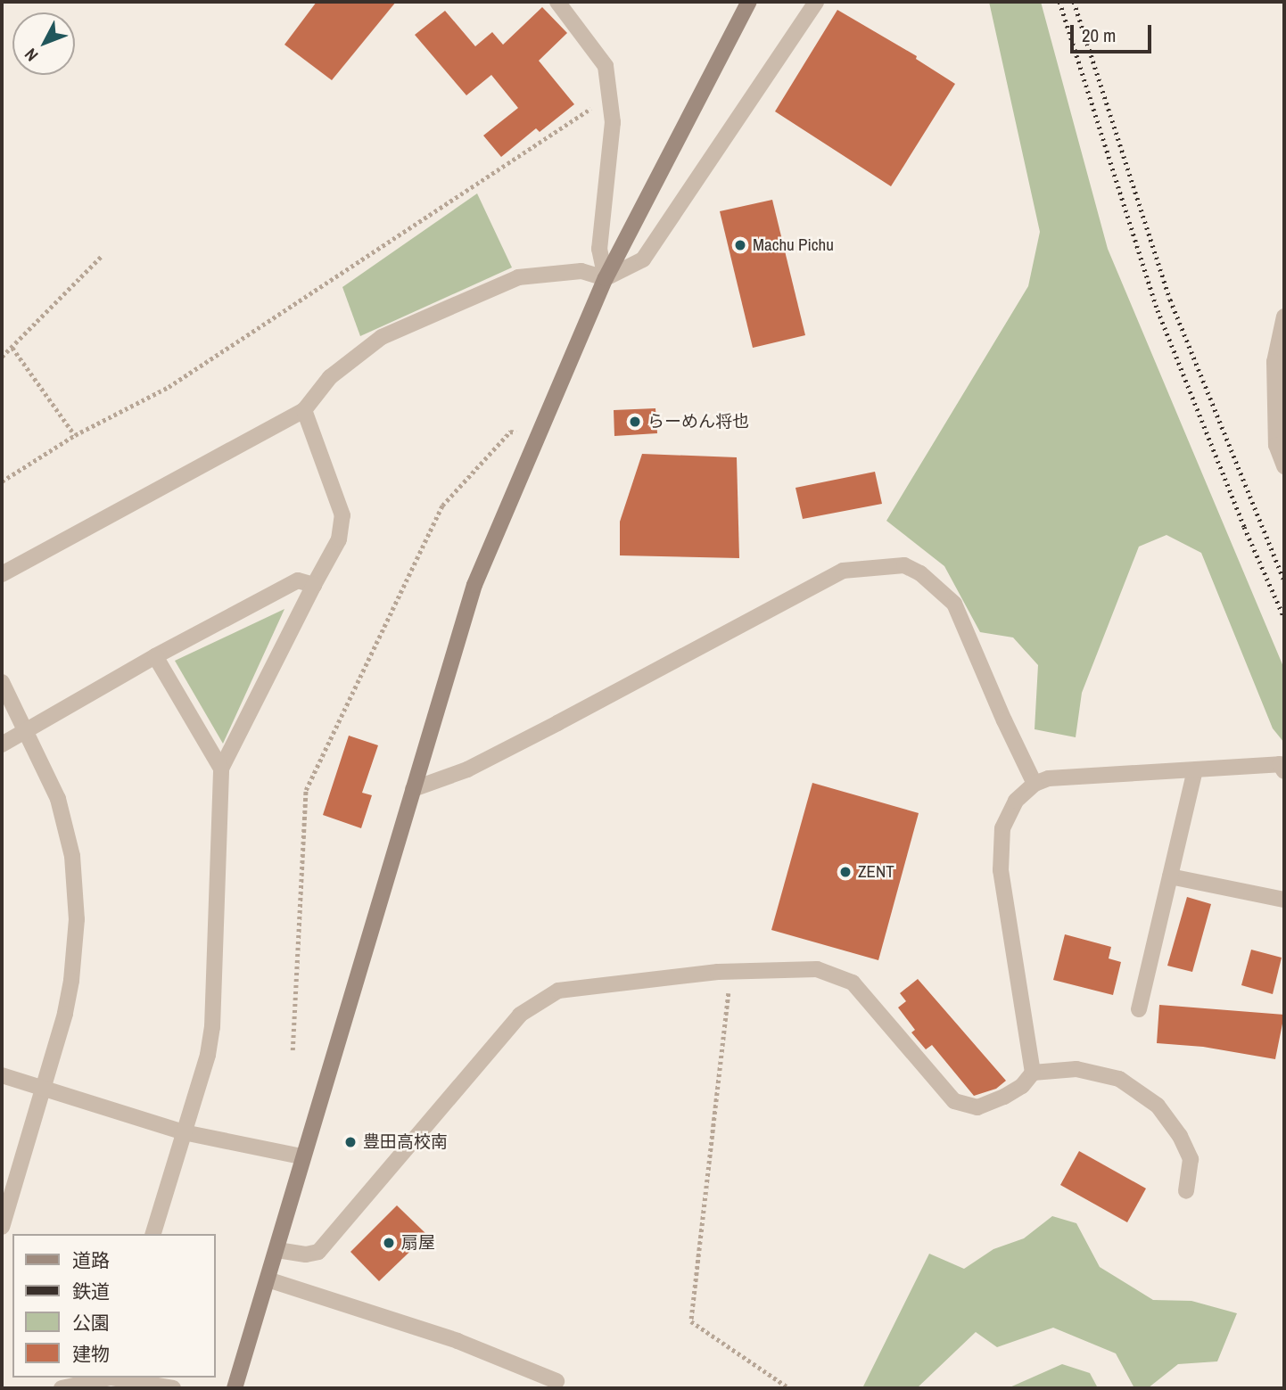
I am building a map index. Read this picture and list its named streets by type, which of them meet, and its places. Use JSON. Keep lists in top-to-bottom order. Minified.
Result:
{"places":["Machu Pichu","らーめん将也","ZENT","豊田高校南","扇屋"],"legend":["道路","鉄道","公園","建物"],"scale_bar":"20 m","north":"bottom left"}
